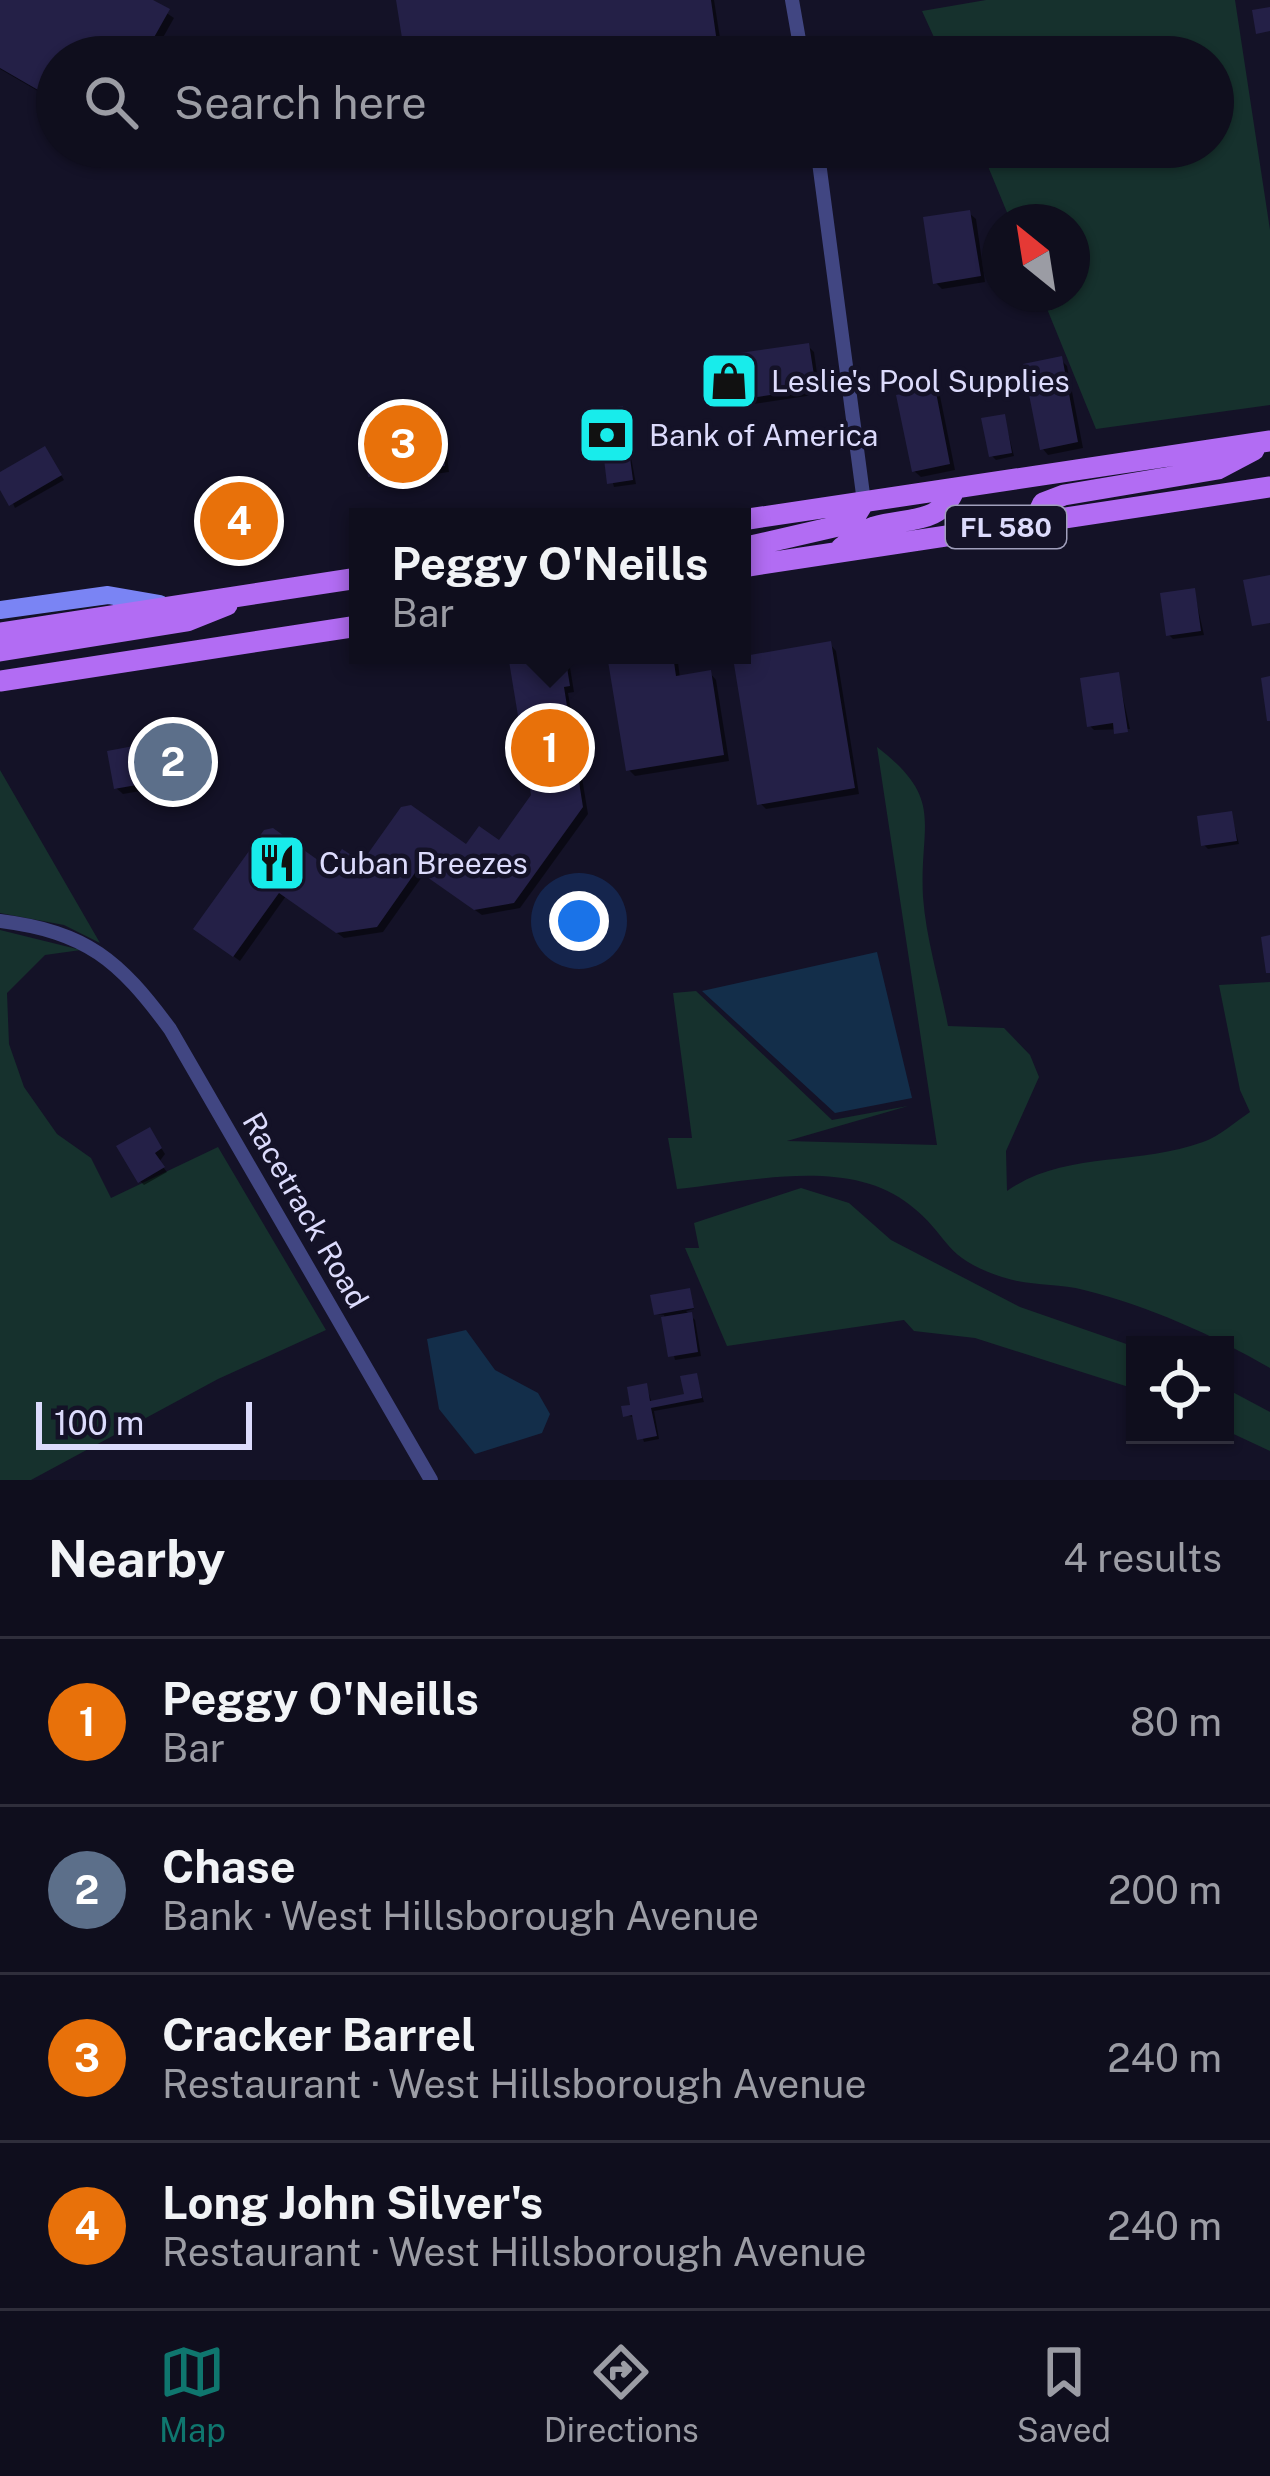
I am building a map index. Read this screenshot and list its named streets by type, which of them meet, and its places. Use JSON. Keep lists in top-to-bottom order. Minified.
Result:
{"streets":{"main road":["FL 580"],"street":["Racetrack Road"]},"places":{"shop":["Leslie's Pool Supplies"],"bank":["Bank of America"],"restaurant":["Cuban Breezes"]},"scale_bar":"100 m","north":"top left","page":{"search":"Search here","pins":["3","4","1","2"],"popup":["Peggy O'Neills","Bar"],"scale":"100 m","heading":["Nearby","4 results"],"list":[{"mark":"1","name":"Peggy O'Neills","note":"Bar","value":"80 m"},{"mark":"2","name":"Chase","note":"Bank · West Hillsborough Avenue","value":"200 m"},{"mark":"3","name":"Cracker Barrel","note":"Restaurant · West Hillsborough Avenue","value":"240 m"},{"mark":"4","name":"Long John Silver's","note":"Restaurant · West Hillsborough Avenue","value":"240 m"}],"nav":["Map","Directions","Saved"]}}
